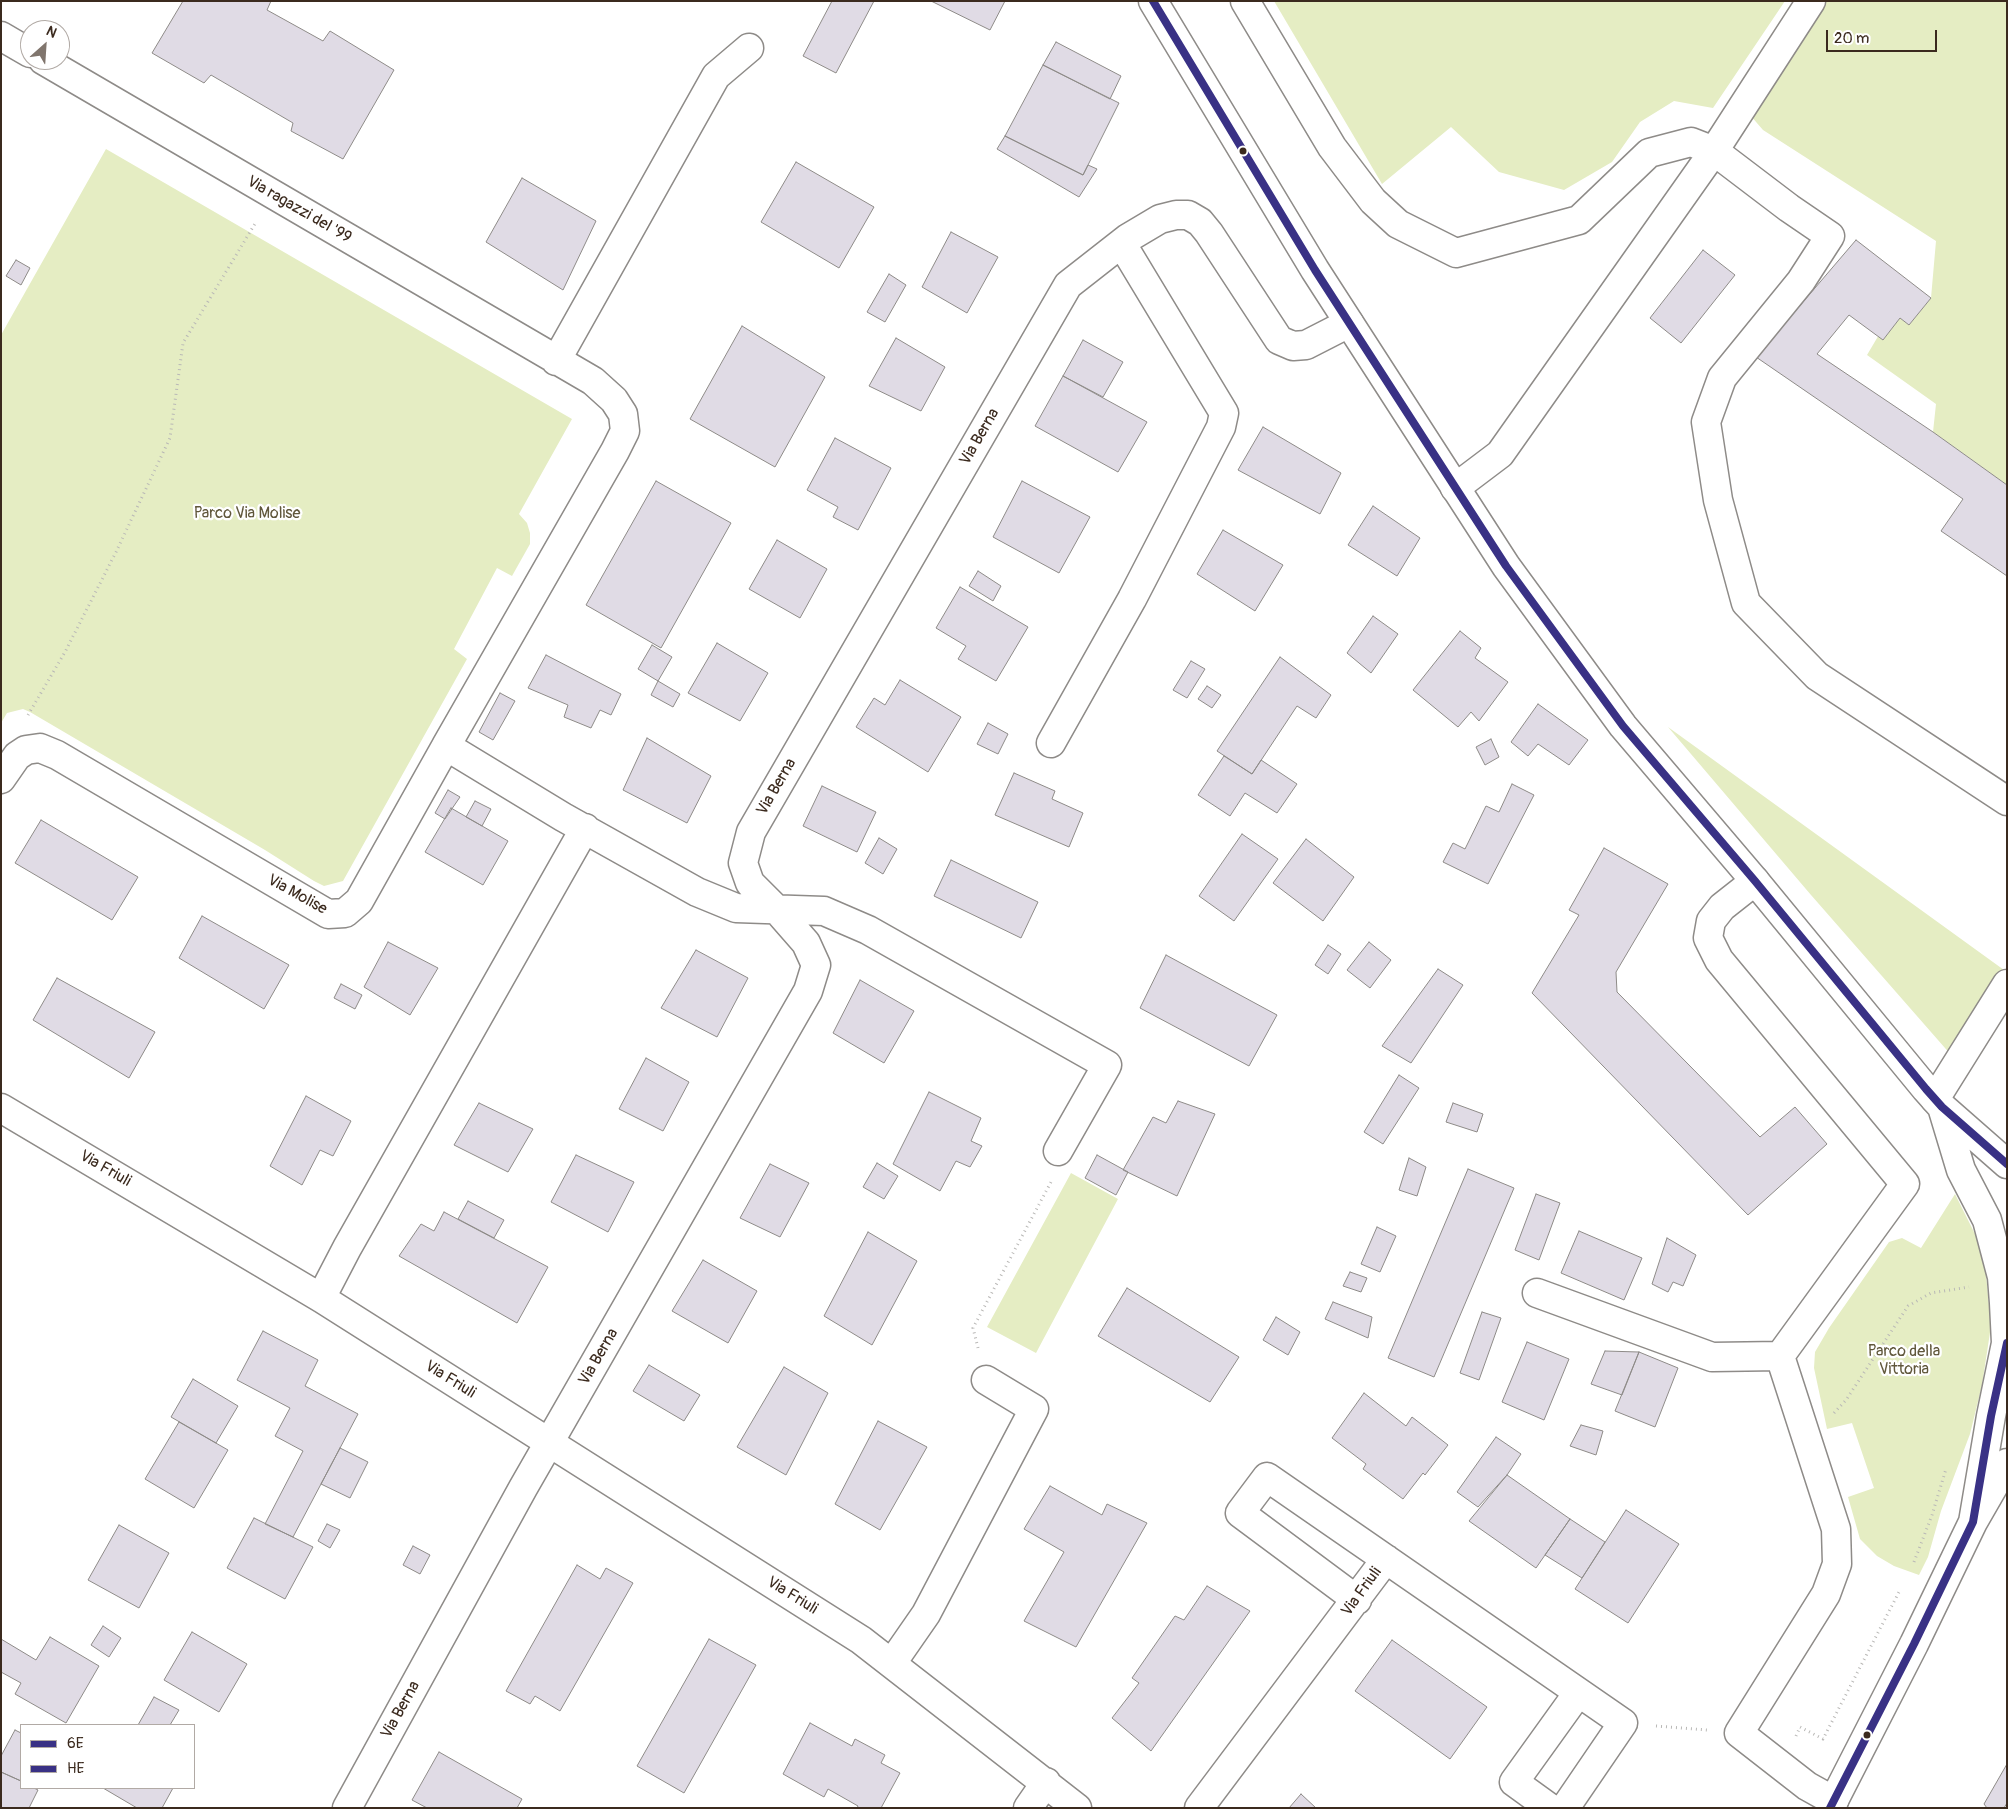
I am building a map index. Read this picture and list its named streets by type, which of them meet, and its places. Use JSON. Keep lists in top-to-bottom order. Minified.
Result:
{"streets":{"street":["Via ragazzi del '99","Via Berna","Via Molise","Via Friuli"]},"crossings":[["Via ragazzi del '99","Via Molise"],["Via Berna","Via Friuli"]],"parks":["Parco Via Molise","Parco della Vittoria"],"lines":["transit line 6E","transit line HE"],"legend":["6E","HE"],"scale_bar":"20 m","north":"top right"}
